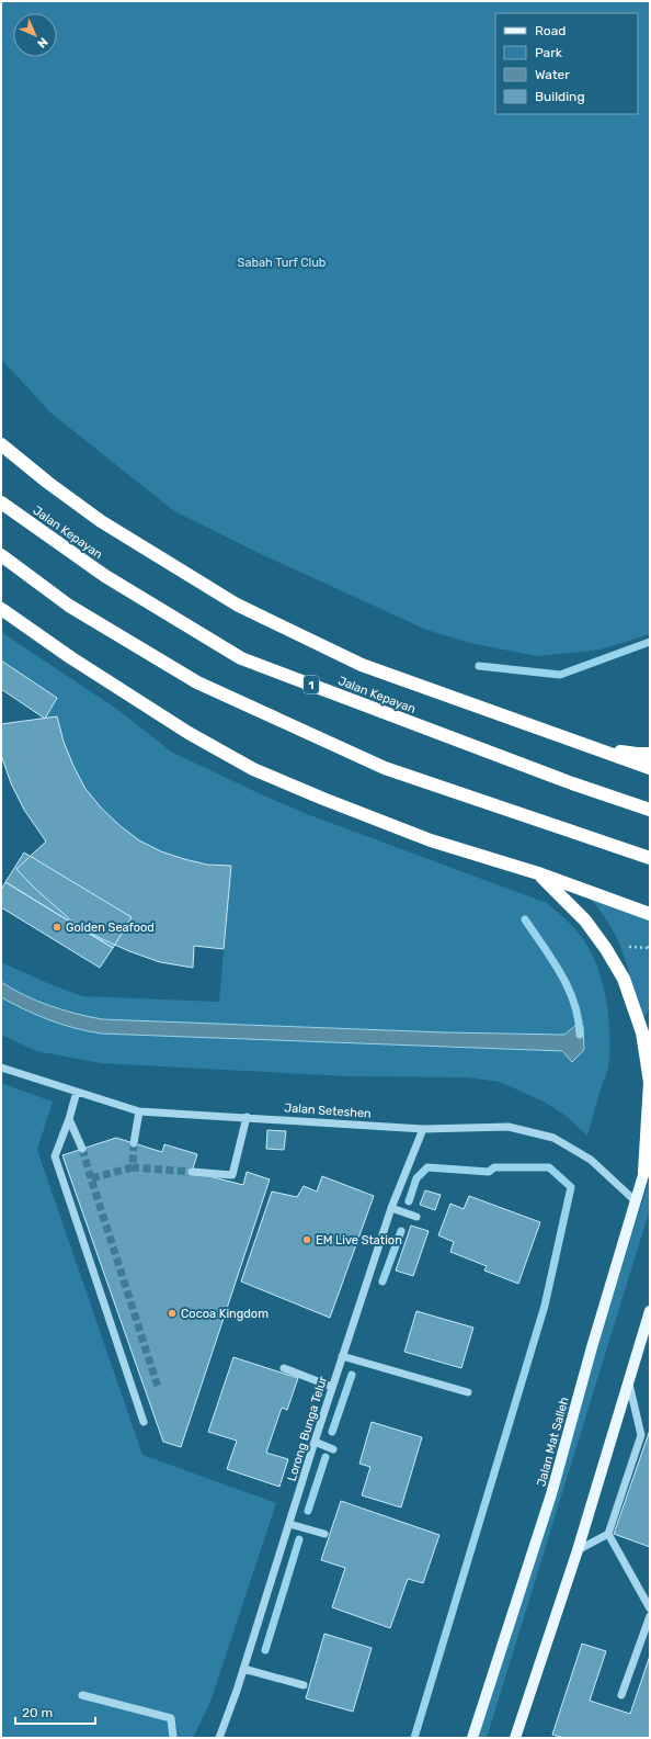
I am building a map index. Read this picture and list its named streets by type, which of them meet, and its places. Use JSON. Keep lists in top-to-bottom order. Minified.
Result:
{"streets":{"highway":["Jalan Kepayan","1"],"main road":["Jalan Mat Salleh"],"street":["Jalan Seteshen","Lorong Bunga Telur"]},"crossings":[["Jalan Seteshen","Lorong Bunga Telur"],["Jalan Seteshen","Jalan Mat Salleh"]],"parks":["Sabah Turf Club"],"places":["Golden Seafood","EM Live Station","Cocoa Kingdom"],"legend":["Road","Park","Water","Building"],"scale_bar":"20 m","north":"bottom right"}
